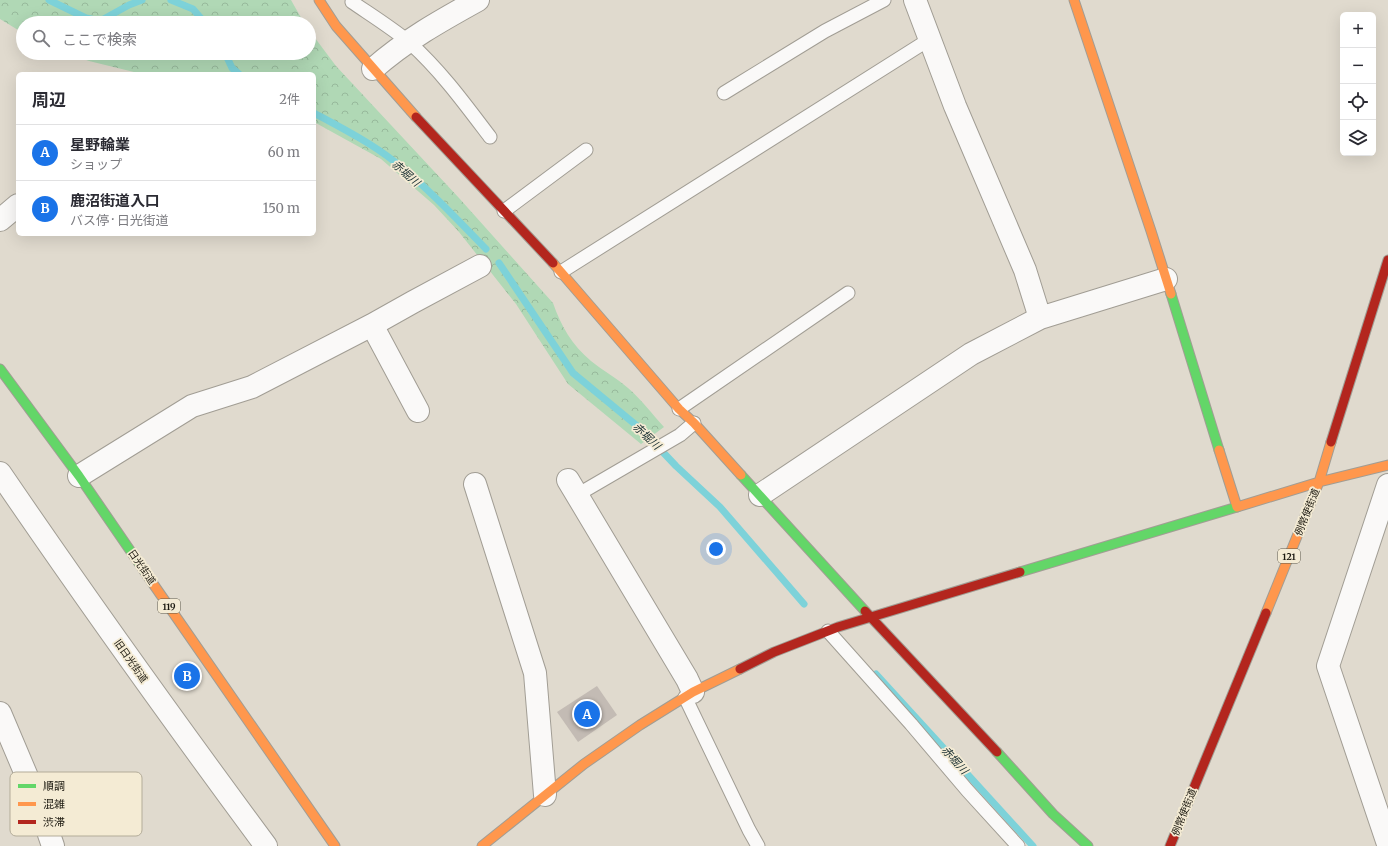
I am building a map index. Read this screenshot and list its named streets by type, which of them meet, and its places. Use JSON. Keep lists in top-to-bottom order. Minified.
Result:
{"streets":{"main road":["例幣使街道","121","日光街道","119"],"street":["旧日光街道"]},"water":["赤堀川"],"legend":["順調","混雑","渋滞"],"page":{"map_buttons":["+","−"],"search":"ここで検索","heading":["周辺","2件"],"list":[{"mark":"A","name":"星野輪業","note":"ショップ","value":"60 m"},{"mark":"B","name":"鹿沼街道入口","note":"バス停 · 日光街道","value":"150 m"}],"pins":["B","A"]}}
